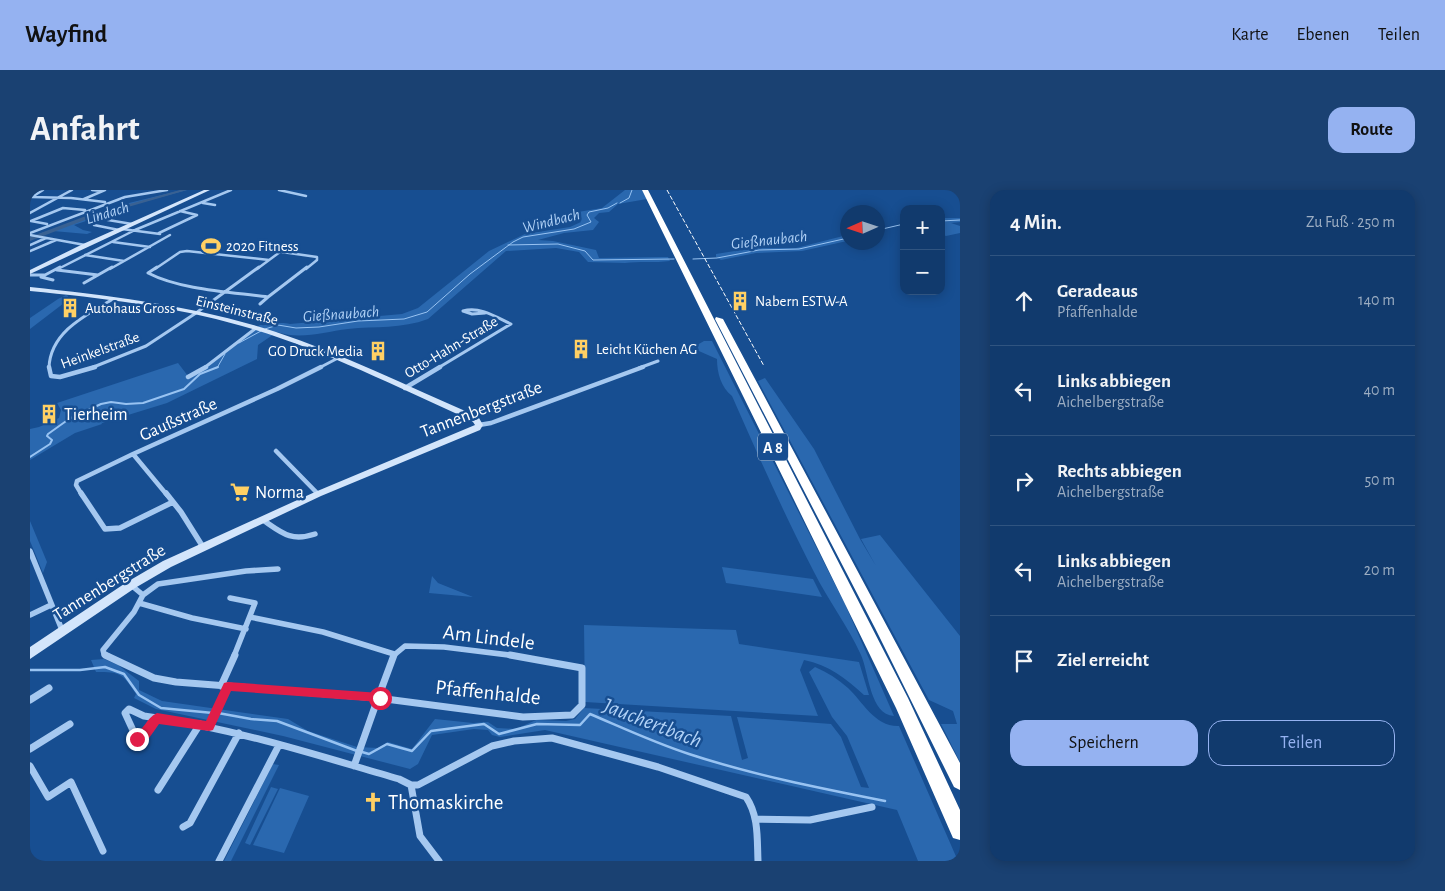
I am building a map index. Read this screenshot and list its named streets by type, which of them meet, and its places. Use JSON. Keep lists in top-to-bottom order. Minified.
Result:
{"streets":{"highway":["A 8"],"street":["Einsteinstraße","Otto-Hahn-Straße","Heinkelstraße","Tannenbergstraße","Gaußstraße","Am Lindele","Pfaffenhalde"]},"crossings":[["Einsteinstraße","Otto-Hahn-Straße"],["Einsteinstraße","Heinkelstraße"],["Einsteinstraße","Tannenbergstraße"],["Einsteinstraße","Gaußstraße"],["Tannenbergstraße","Gaußstraße"],["Am Lindele","Pfaffenhalde"]],"water":["Lindach","Windbach","Gießnaubach","Jauchertbach"],"places":{"sports":["2020 Fitness"],"building":["Nabern ESTW-A","Autohaus Gross","Leicht Küchen AG","GO Druck Media","Tierheim"],"supermarket":["Norma"],"church":["Thomaskirche"]},"north":"left","page":{"header":"Wayfind","nav":["Karte","Ebenen","Teilen"],"buttons":["Route",["Speichern","Teilen"]],"title":"Anfahrt","heading":["4 Min.","Zu Fuß · 250 m"],"map_buttons":["+","−"],"list":[["Geradeaus","Pfaffenhalde","140 m"],["Links abbiegen","Aichelbergstraße","40 m"],["Rechts abbiegen","Aichelbergstraße","50 m"],["Links abbiegen","Aichelbergstraße","20 m"],"Ziel erreicht"]}}
